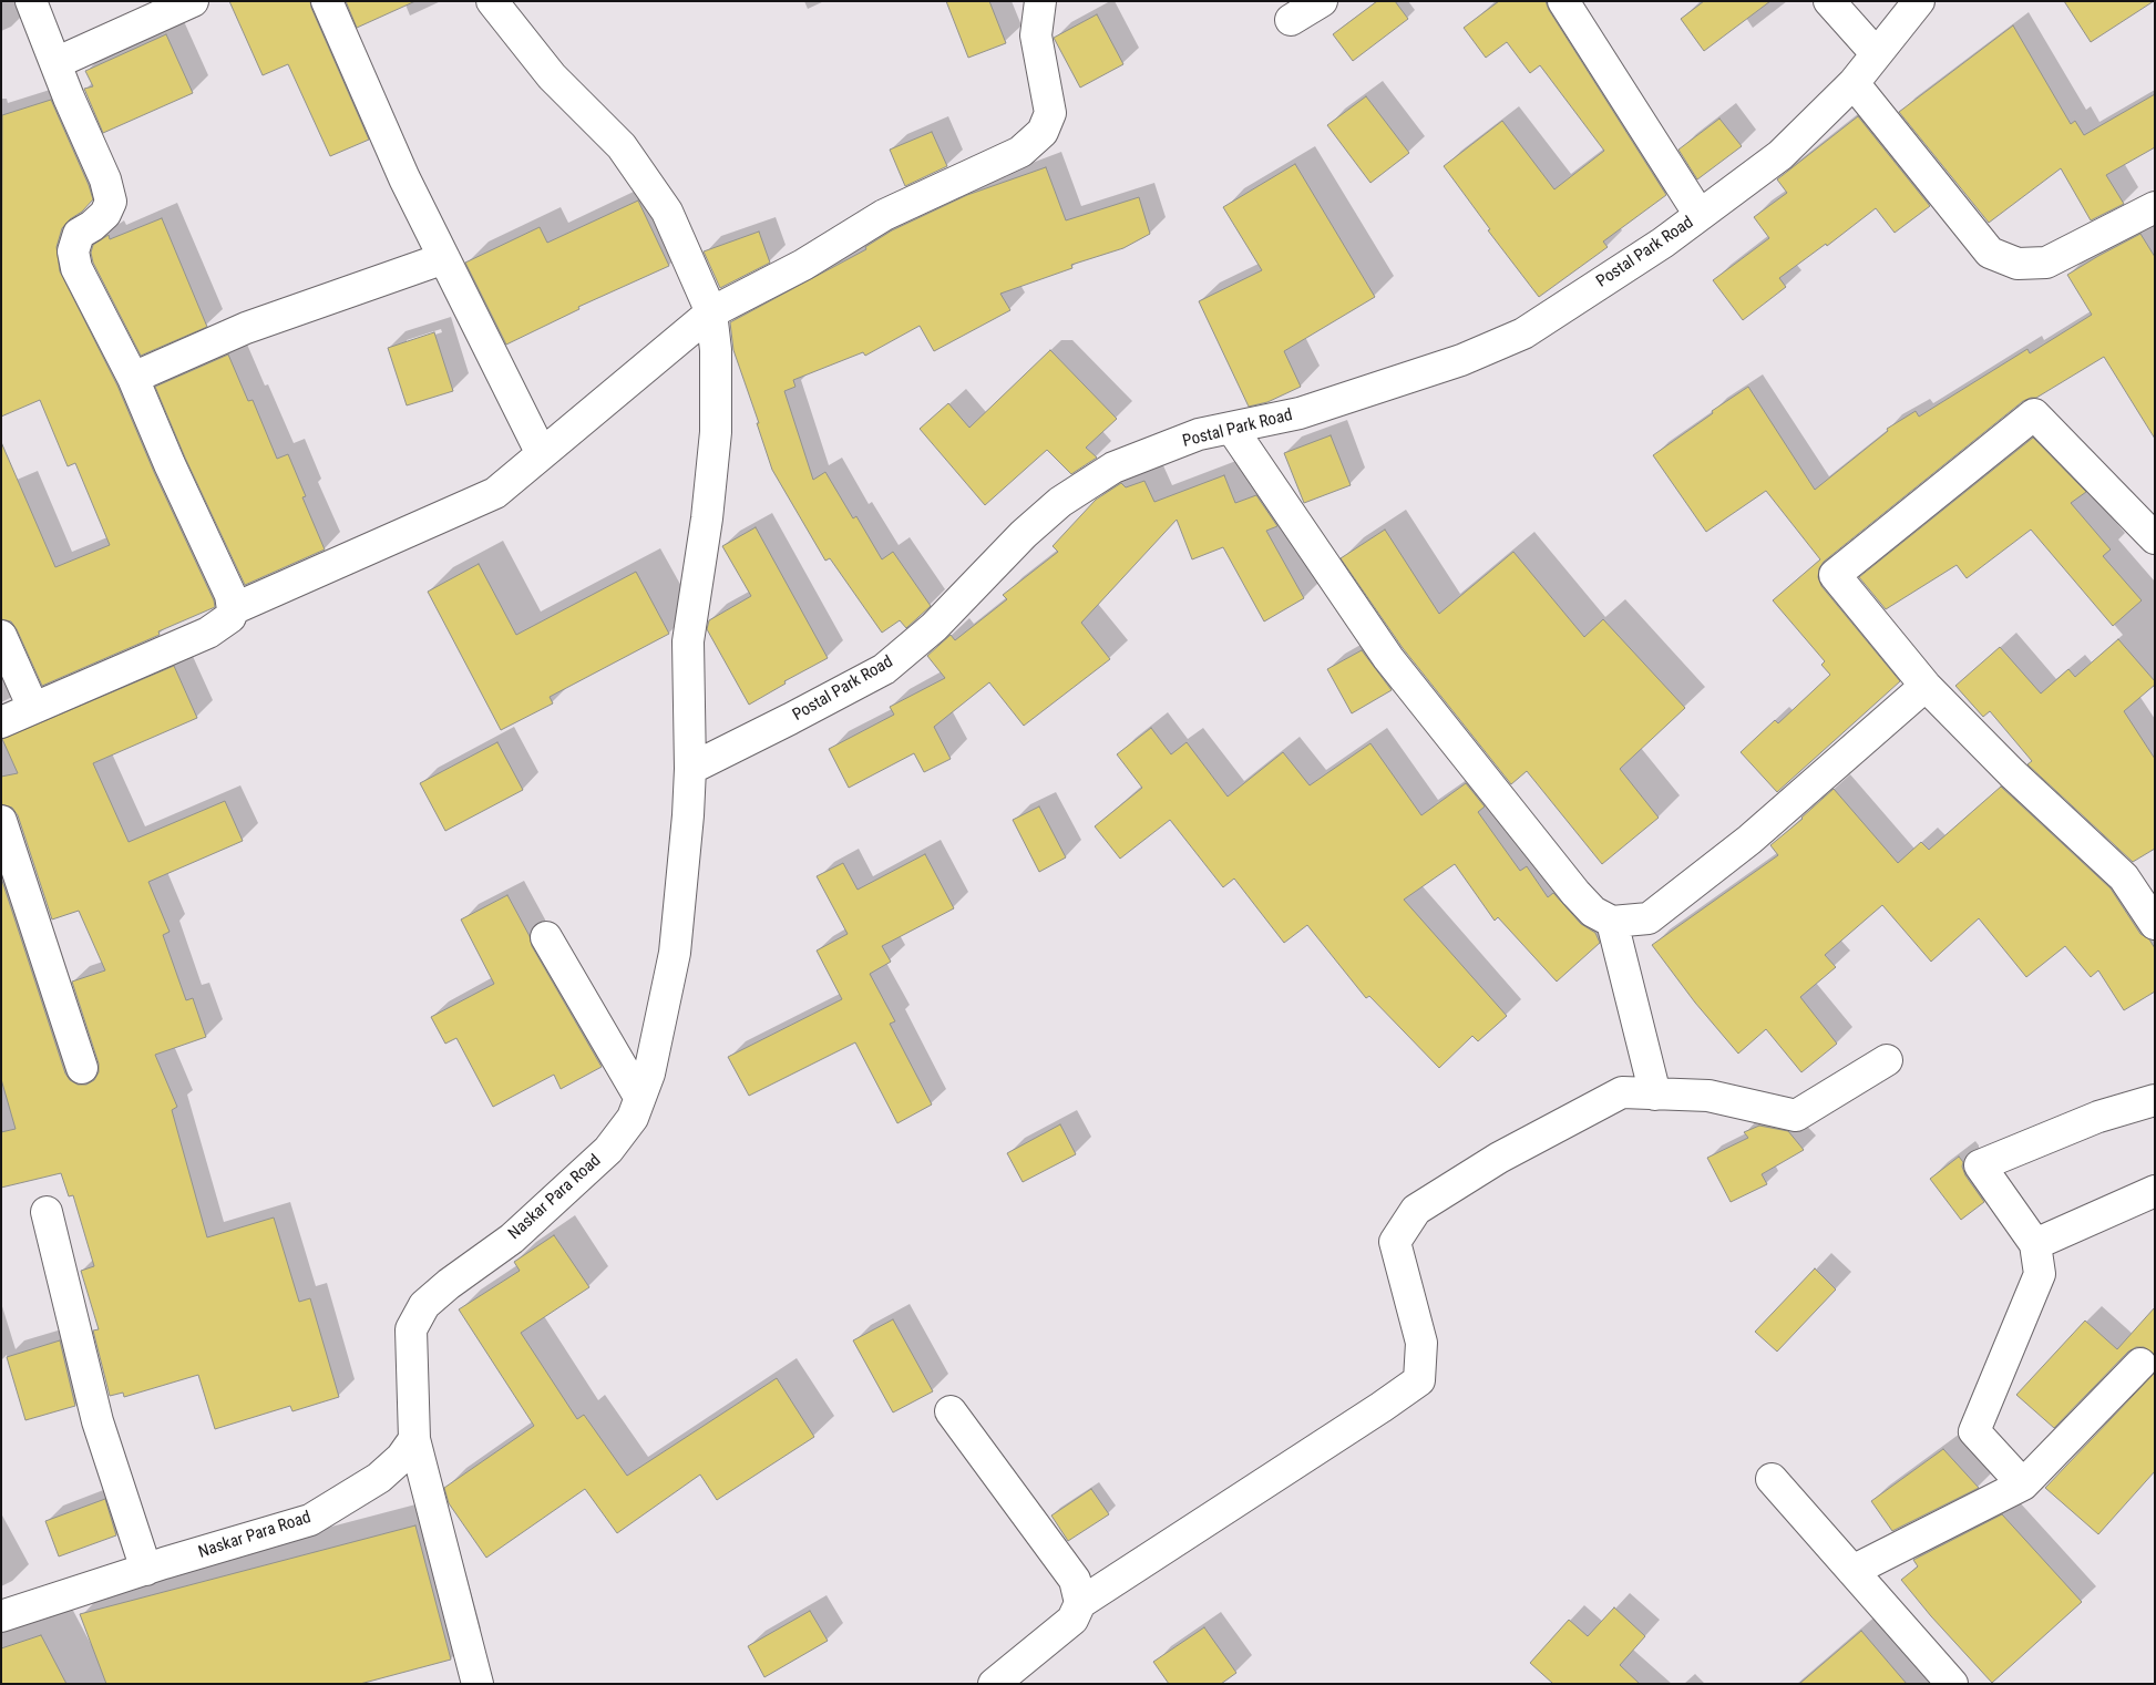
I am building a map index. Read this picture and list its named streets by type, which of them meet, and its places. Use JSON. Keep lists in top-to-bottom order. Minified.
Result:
{"streets":{"street":["Postal Park Road","Naskar Para Road"]}}
